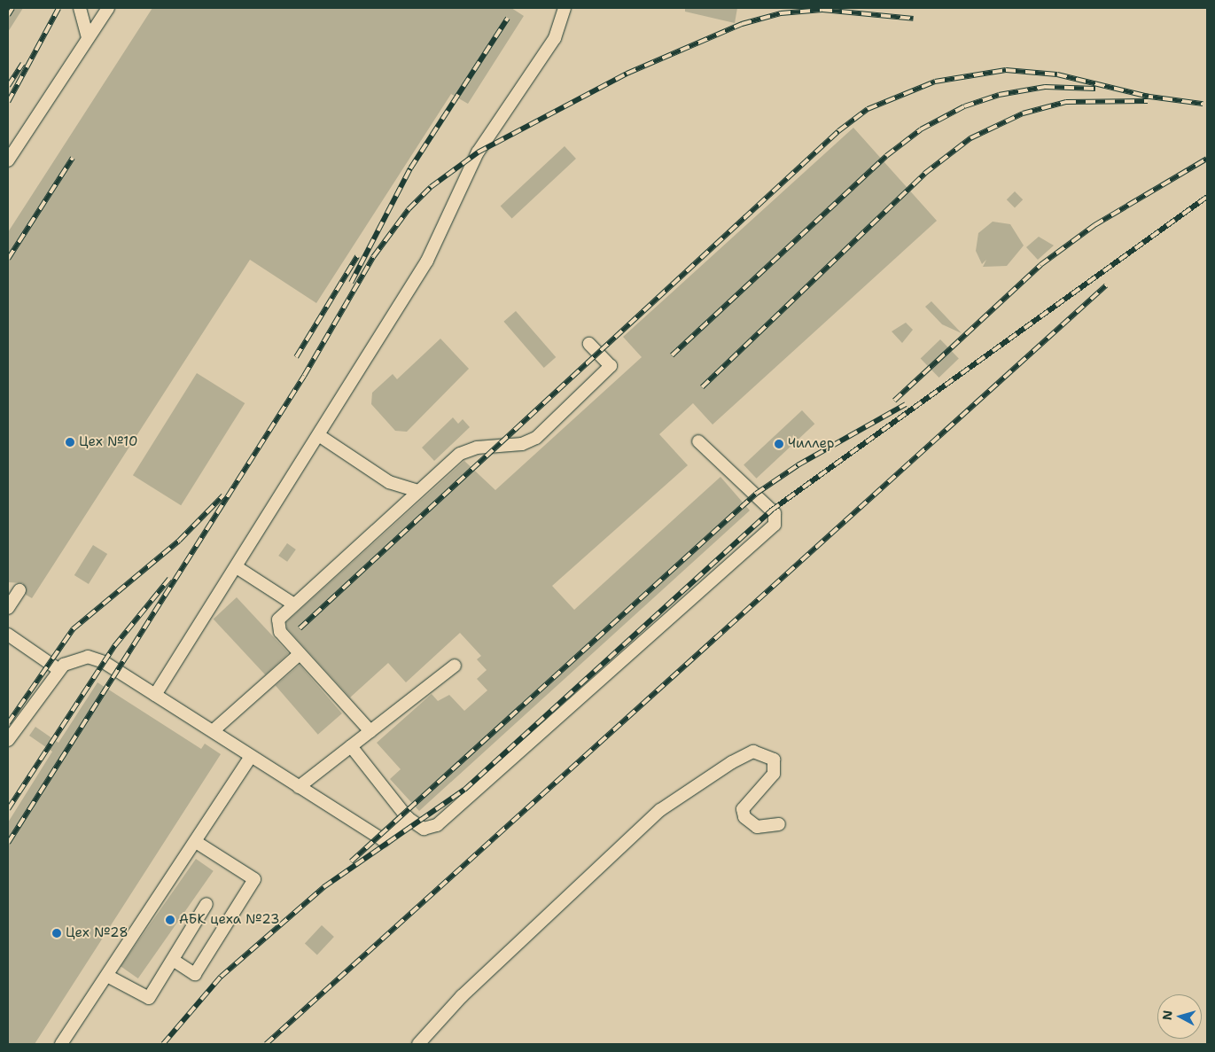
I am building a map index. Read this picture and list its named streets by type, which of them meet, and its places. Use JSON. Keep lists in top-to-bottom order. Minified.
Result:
{"places":["Цех №10","Чиллер","АБК цеха №23","Цех №28"],"north":"left"}
